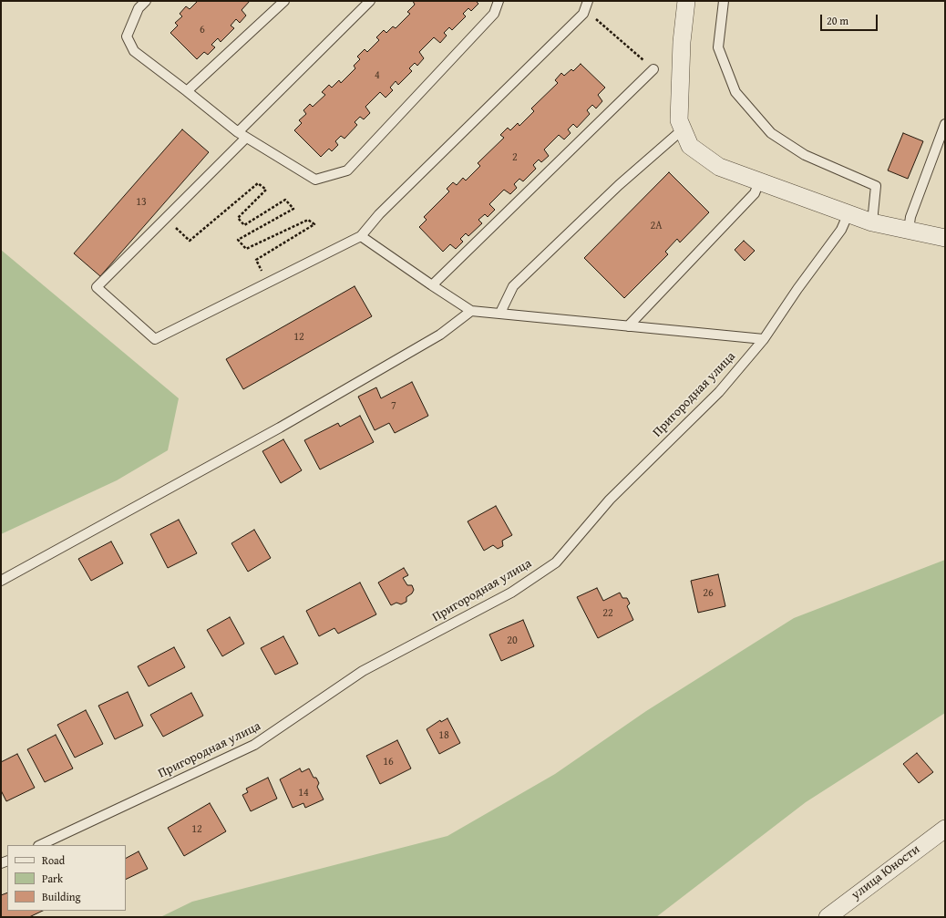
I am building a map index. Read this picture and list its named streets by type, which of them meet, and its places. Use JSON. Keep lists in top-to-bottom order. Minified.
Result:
{"streets":{"street":["улица Юности"],"lane":["Пригородная улица"]},"house_numbers":["6","4","2","13","2А","12","7","26","22","20","18","16","14","12"],"legend":["Road","Park","Building"],"scale_bar":"20 m"}
